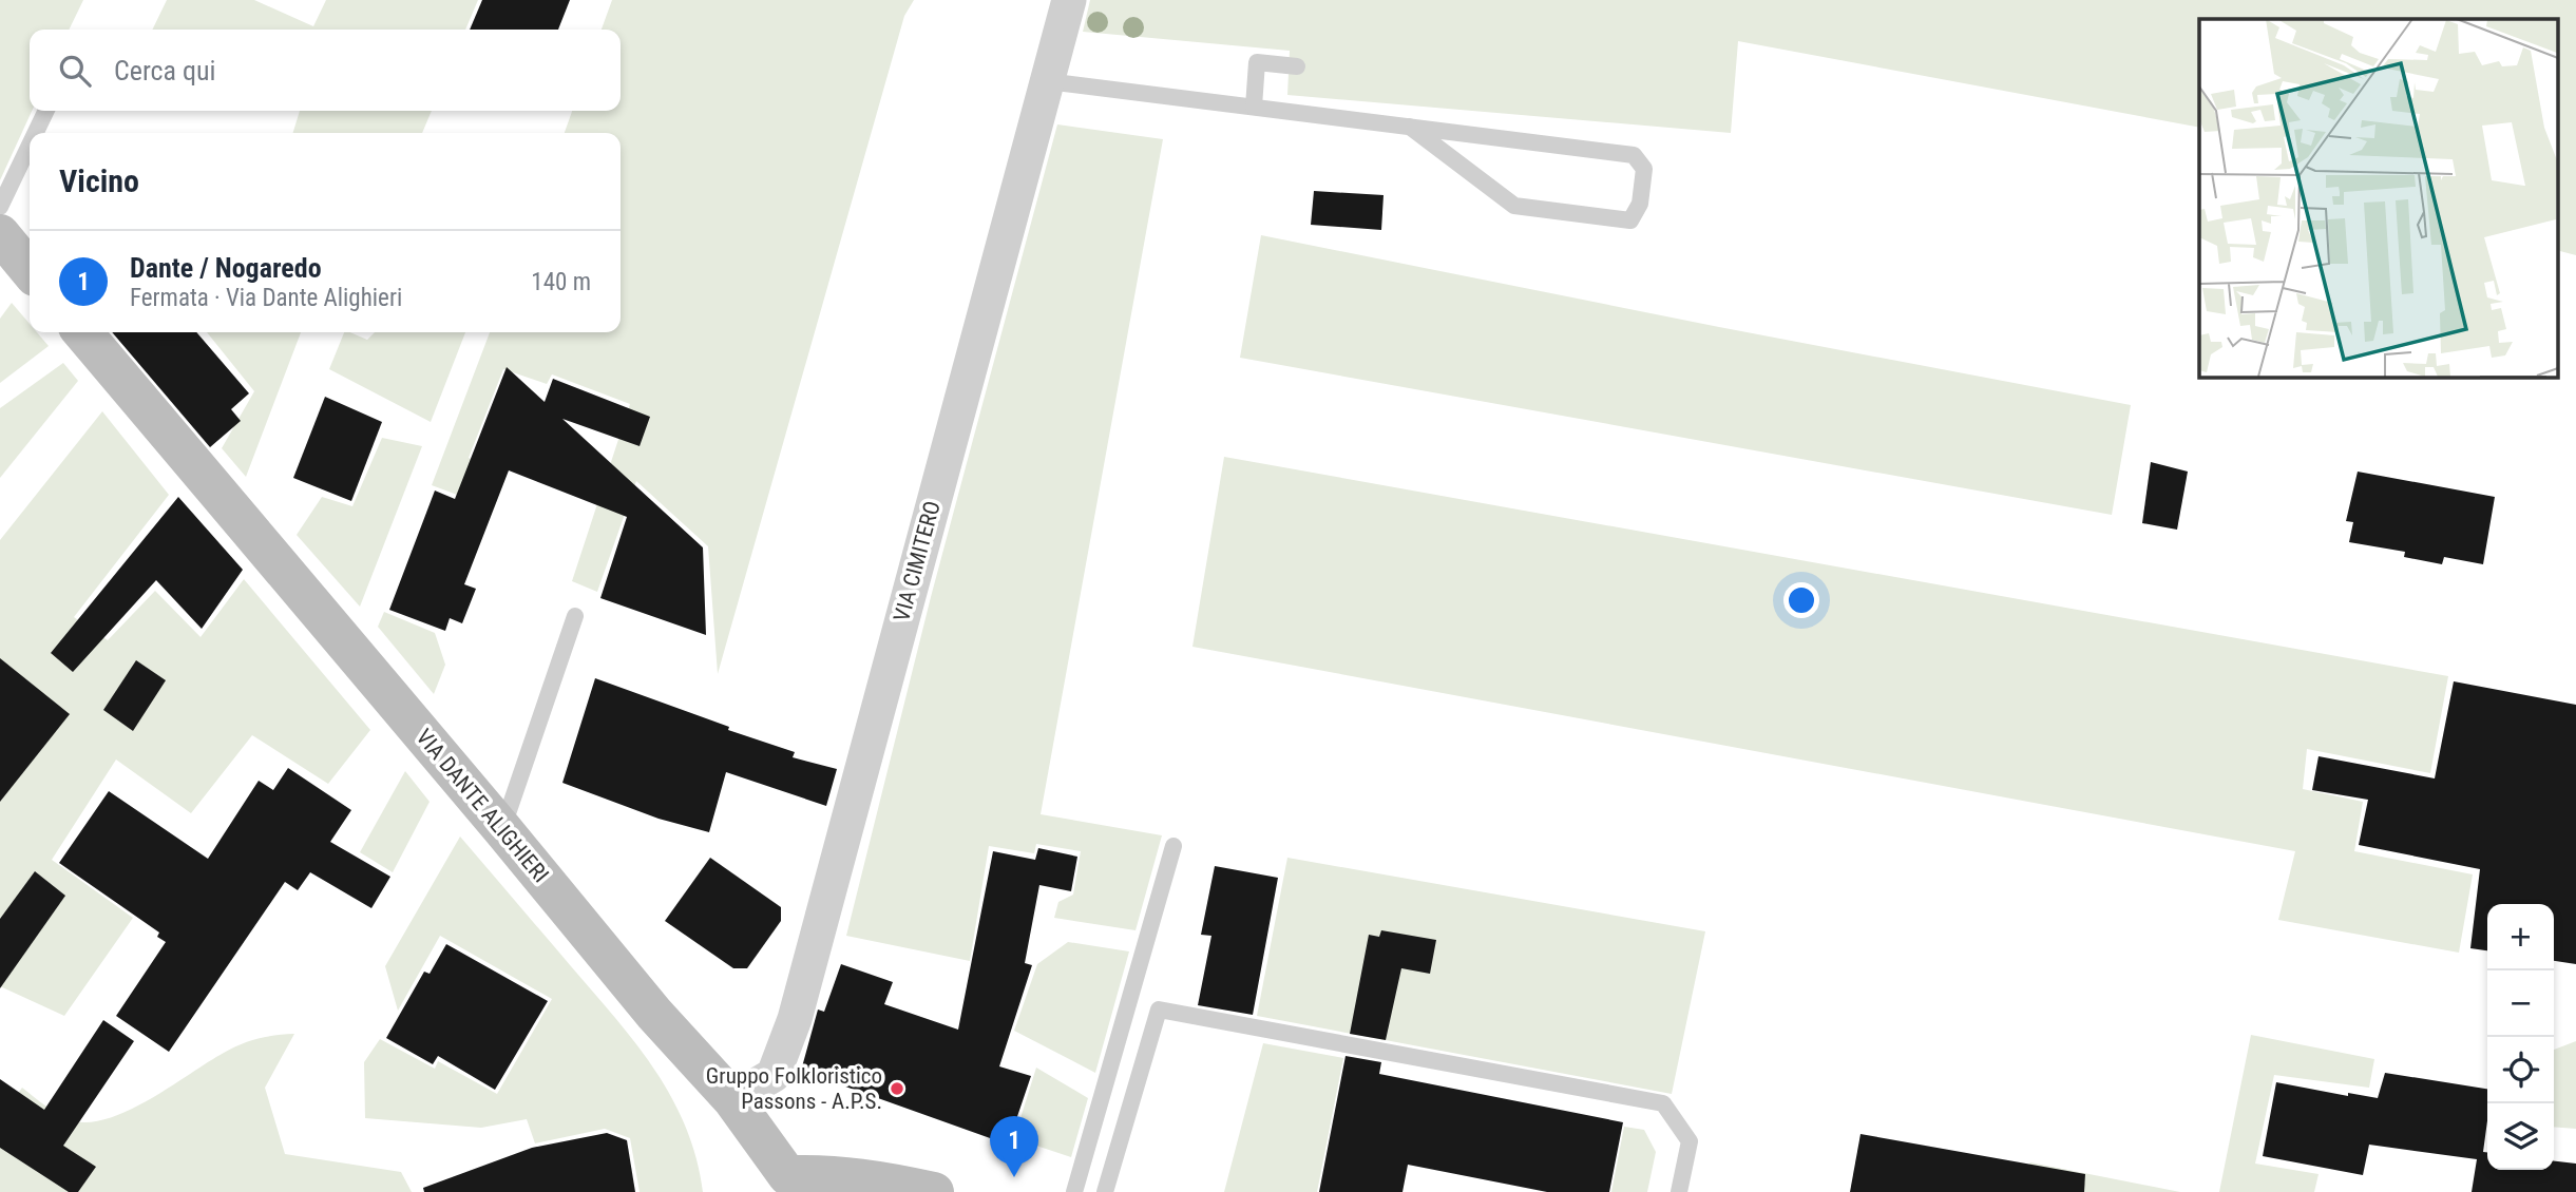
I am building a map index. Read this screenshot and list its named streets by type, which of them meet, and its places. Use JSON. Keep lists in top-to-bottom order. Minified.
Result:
{"streets":{"street":["VIA CIMITERO","VIA DANTE ALIGHIERI"]},"crossings":[["VIA CIMITERO","VIA DANTE ALIGHIERI"]],"places":["Gruppo Folkloristico Passons - A.P.S."],"page":{"search":"Cerca qui","heading":"Vicino","list":[{"mark":"1","name":"Dante / Nogaredo","note":"Fermata · Via Dante Alighieri","value":"140 m"}],"map_buttons":["+","−"],"pins":"1"}}
